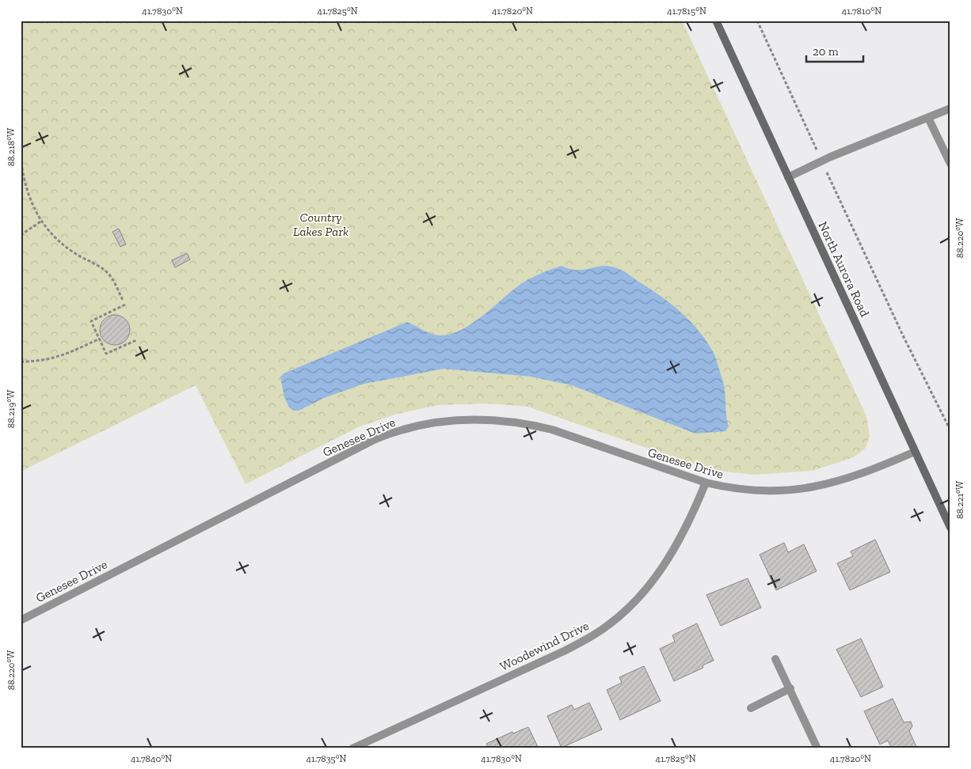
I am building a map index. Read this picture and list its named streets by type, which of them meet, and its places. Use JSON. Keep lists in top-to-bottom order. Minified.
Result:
{"streets":{"main road":["North Aurora Road"],"street":["Genesee Drive","Woodewind Drive"]},"crossings":[["North Aurora Road","Genesee Drive"],["Genesee Drive","Woodewind Drive"]],"parks":["Country Lakes Park"],"scale_bar":"20 m","coordinates":["41.7830°N","41.7825°N","41.7820°N","41.7815°N","41.7810°N","88.218°W","88.220°W","88.219°W","88.221°W","41.7840°N","41.7835°N"]}
